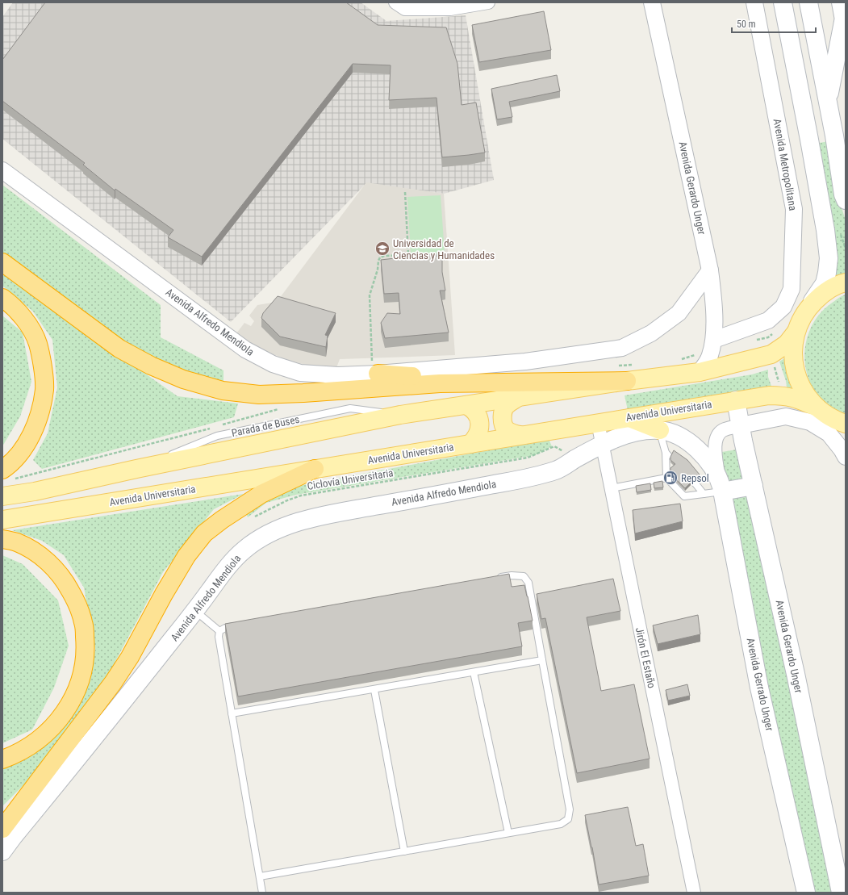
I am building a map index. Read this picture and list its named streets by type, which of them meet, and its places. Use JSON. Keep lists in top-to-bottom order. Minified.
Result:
{"streets":{"main road":["Avenida Gerardo Unger","Avenida Alfredo Mendiola","Avenida Universitaria","Avenida Gerrado Unger"],"street":["Avenida Metropolitana","Jirón El Estaño"],"path":["Ciclovía Universitaria"]},"crossings":[["Avenida Metropolitana","Avenida Gerardo Unger"],["Avenida Gerardo Unger","Avenida Alfredo Mendiola"],["Avenida Gerardo Unger","Avenida Universitaria"],["Avenida Gerardo Unger","Avenida Gerrado Unger"],["Avenida Alfredo Mendiola","Ciclovía Universitaria"],["Avenida Alfredo Mendiola","Jirón El Estaño"],["Avenida Alfredo Mendiola","Avenida Gerrado Unger"],["Avenida Universitaria","Jirón El Estaño"]],"places":{"school or university":["Universidad de Ciencias y Humanidades"],"fuel station":["Repsol"]},"scale_bar":"50 m"}
